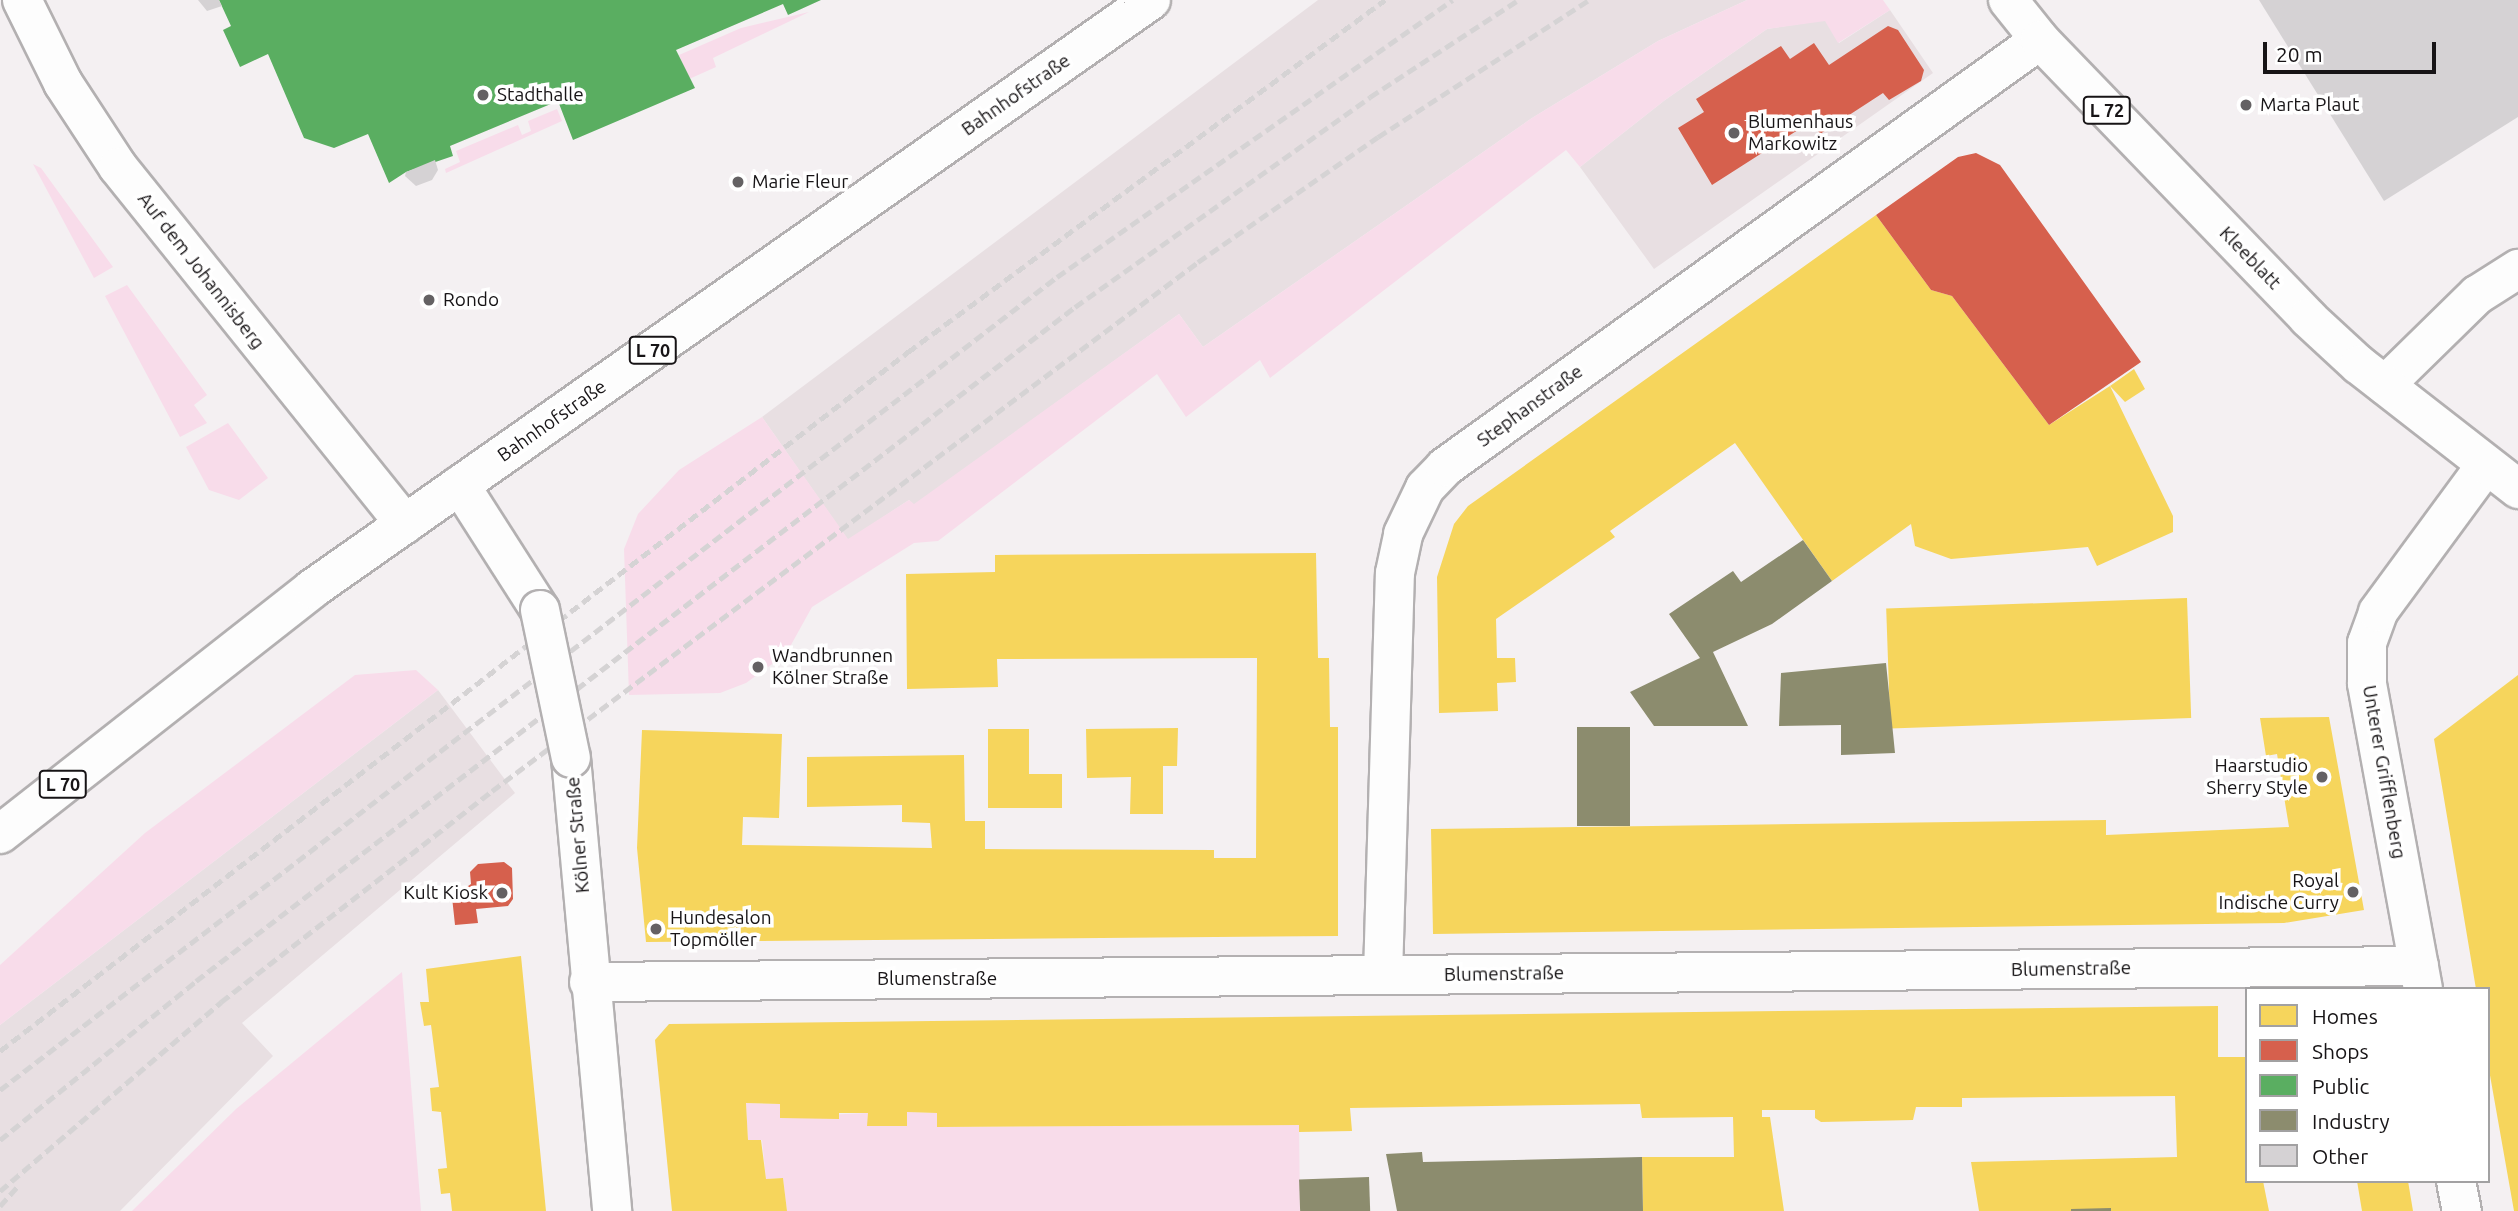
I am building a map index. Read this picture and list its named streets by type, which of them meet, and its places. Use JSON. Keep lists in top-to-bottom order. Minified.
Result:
{"streets":{"street":["Bahnhofstraße","L 72","Kleeblatt","Auf dem Johannisberg","L 70","Stephanstraße","Unterer Grifflenberg","Kölner Straße","Blumenstraße"]},"crossings":[["Bahnhofstraße","Auf dem Johannisberg"],["Bahnhofstraße","Kölner Straße"],["Kleeblatt","Stephanstraße"],["Kleeblatt","Unterer Grifflenberg"],["Stephanstraße","Blumenstraße"],["Unterer Grifflenberg","Blumenstraße"],["Kölner Straße","Blumenstraße"]],"places":["Stadthalle","Marta Plaut","Blumenhaus Markowitz","Marie Fleur","Rondo","Wandbrunnen Kölner Straße","Haarstudio Sherry Style","Royal Indische Curry","Kult Kiosk","Hundesalon Topmöller"],"legend":["Homes","Shops","Public","Industry","Other"],"scale_bar":"20 m"}
